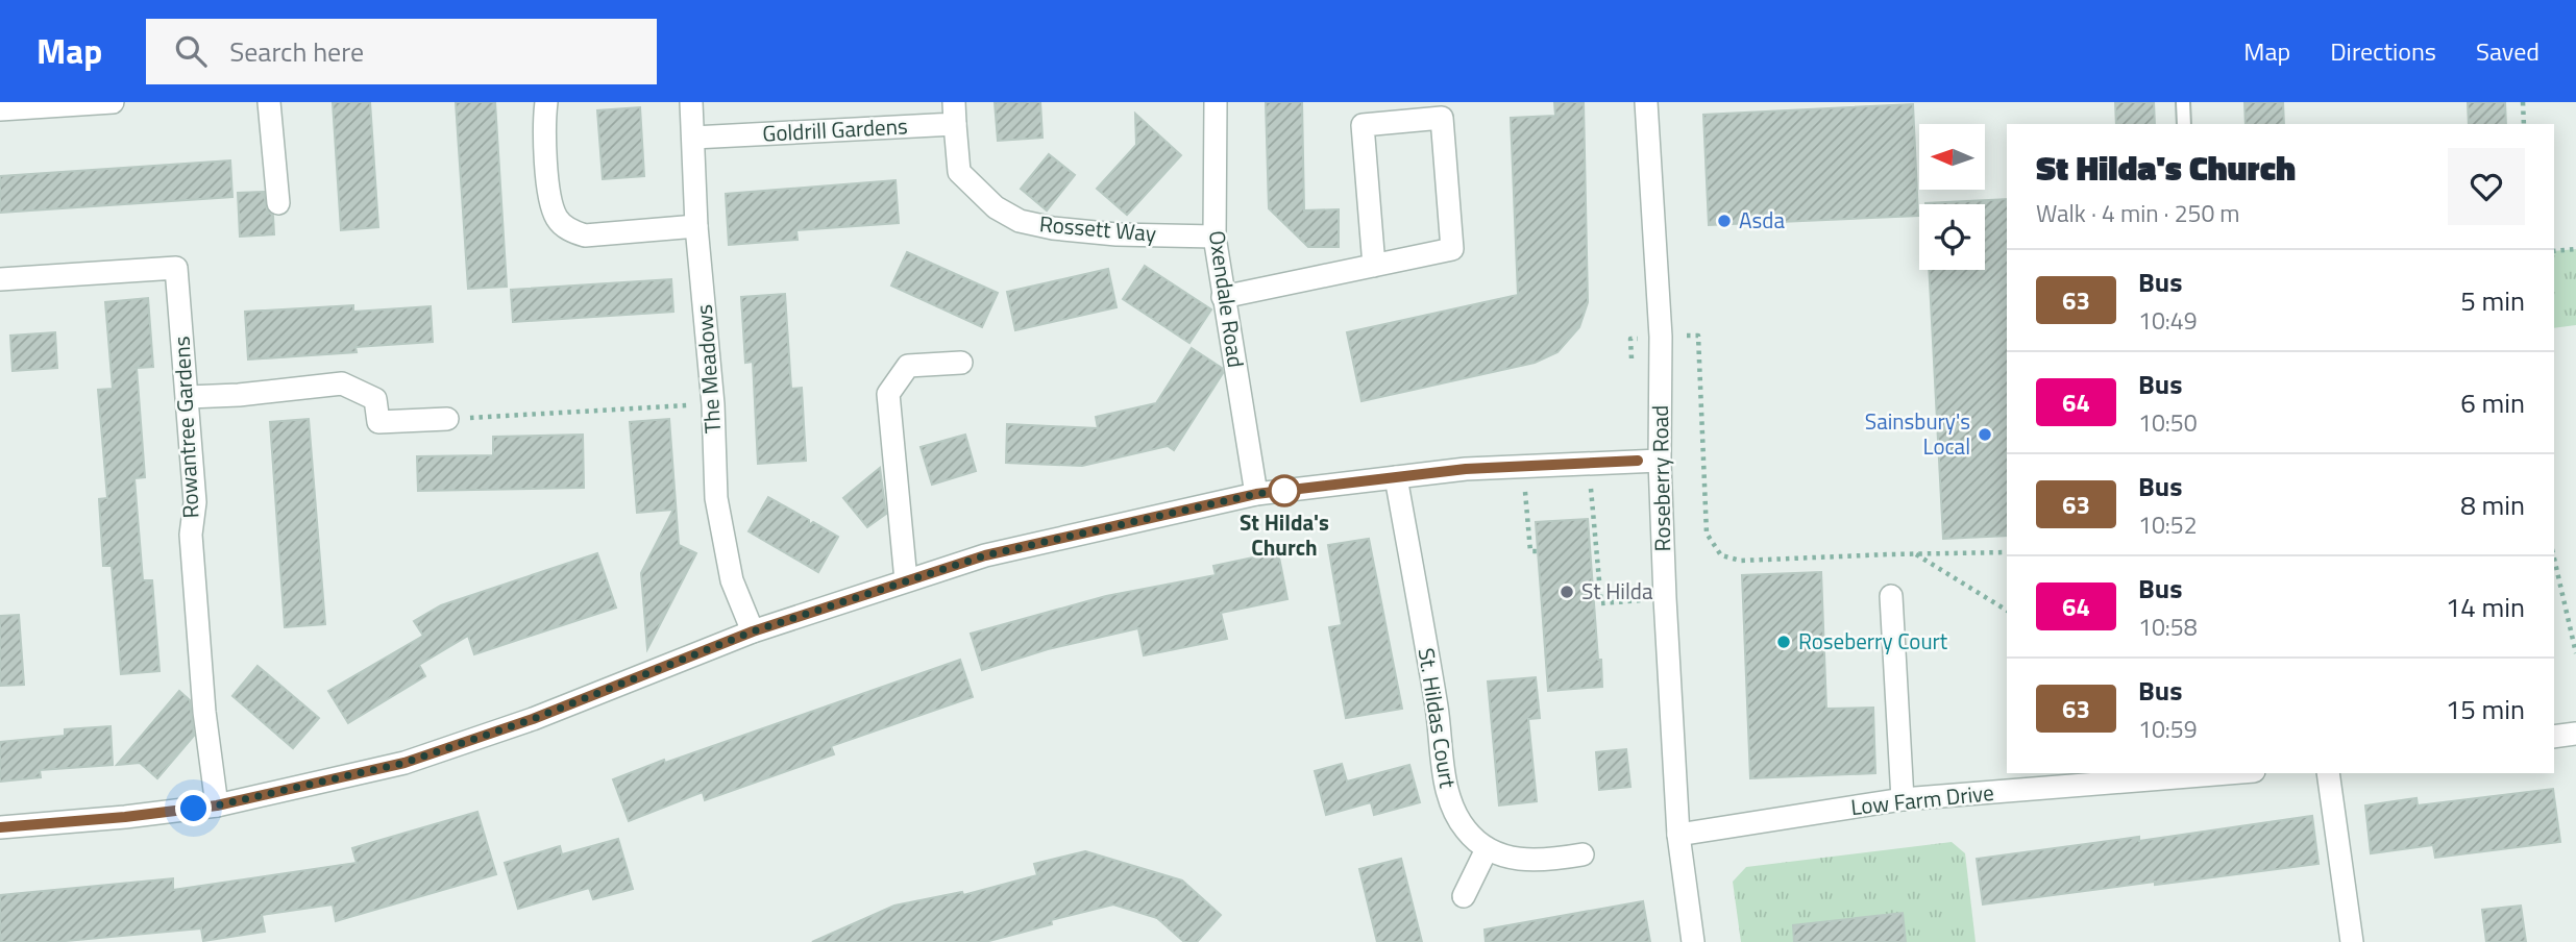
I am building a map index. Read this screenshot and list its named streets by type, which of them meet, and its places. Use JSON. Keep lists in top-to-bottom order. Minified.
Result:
{"streets":{"street":["Goldrill Gardens","Rossett Way","Oxendale Road","The Meadows","Rowantree Gardens","Roseberry Road","St. Hildas Court","Low Farm Drive"]},"crossings":[["Goldrill Gardens","Rossett Way"],["Goldrill Gardens","The Meadows"],["Rossett Way","Oxendale Road"],["Roseberry Road","Low Farm Drive"]],"places":["Asda","Sainsbury's Local","St Hilda's Church","St Hilda","Roseberry Court"],"lines":["bus line 63"],"north":"left","page":{"header":"Map","search":"Search here","nav":["Map","Directions","Saved"],"heading":["St Hilda's Church","Walk · 4 min · 250 m"],"list":[{"mark":"63","name":"Bus","note":"10:49","value":"5 min"},{"mark":"64","name":"Bus","note":"10:50","value":"6 min"},{"mark":"63","name":"Bus","note":"10:52","value":"8 min"},{"mark":"64","name":"Bus","note":"10:58","value":"14 min"},{"mark":"63","name":"Bus","note":"10:59","value":"15 min"}]}}
